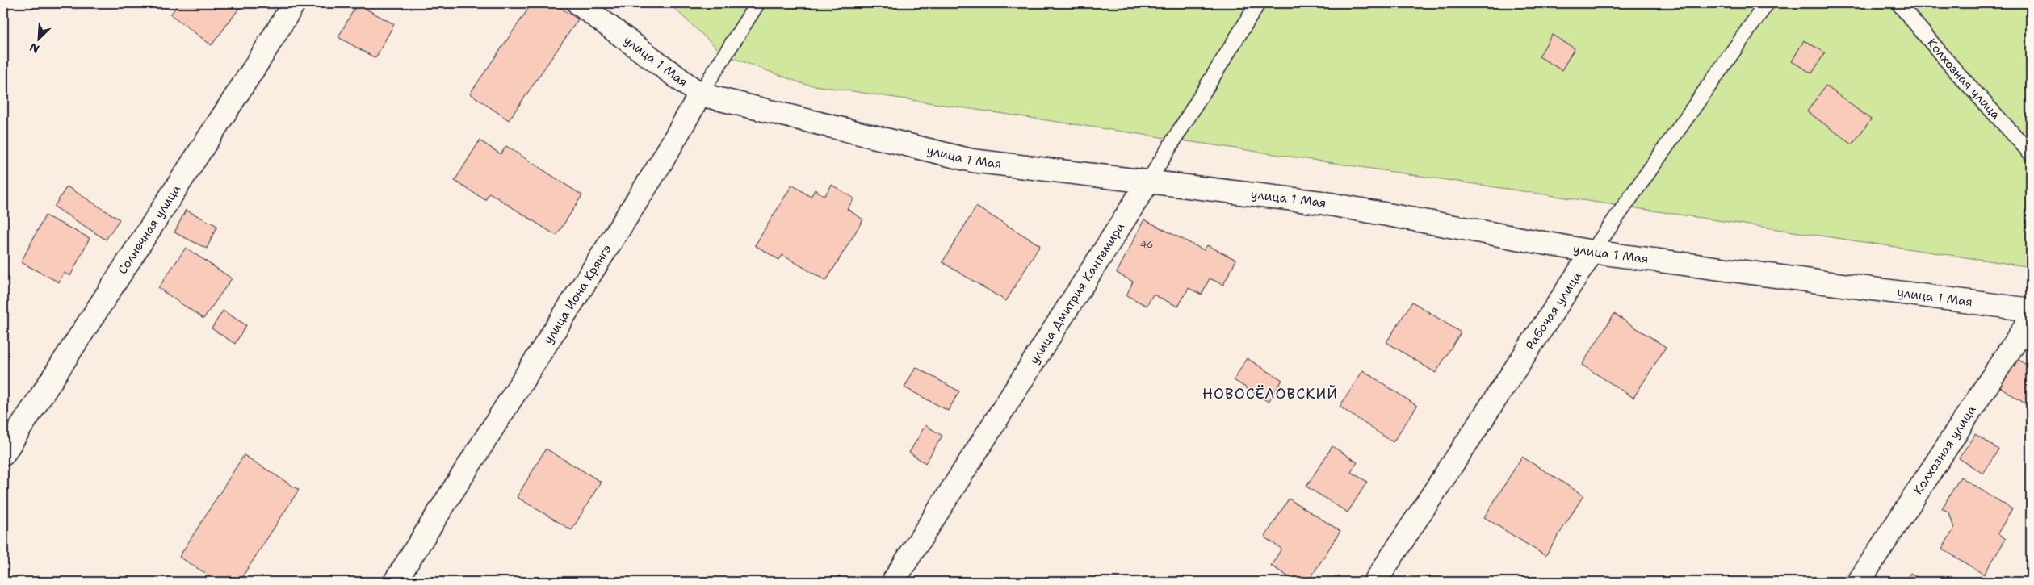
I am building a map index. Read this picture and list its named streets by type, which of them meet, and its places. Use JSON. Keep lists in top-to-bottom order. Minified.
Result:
{"streets":{"street":["улица 1 Мая","Колхозная улица","Солнечная улица","улица Иона Крянгэ","улица Дмитрия Кантемира","Рабочая улица"]},"crossings":[["улица 1 Мая","улица Иона Крянгэ"],["улица 1 Мая","улица Дмитрия Кантемира"],["улица 1 Мая","Рабочая улица"]],"districts":["НОВОСЁЛОВСКИЙ"],"house_numbers":["46"],"north":"bottom left"}
